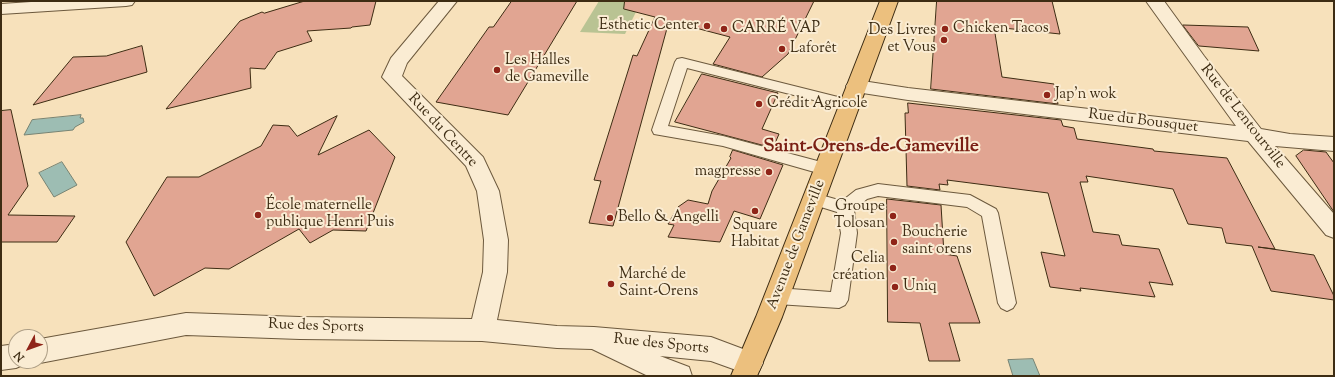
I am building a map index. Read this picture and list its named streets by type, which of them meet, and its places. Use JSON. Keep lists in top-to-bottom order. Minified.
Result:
{"streets":{"main road":["Avenue de Gameville"],"street":["Rue de Lentourville","Rue du Bousquet","Rue du Centre","Rue des Sports"]},"crossings":[["Rue de Lentourville","Rue du Bousquet"],["Rue du Bousquet","Avenue de Gameville"],["Rue du Centre","Rue des Sports"],["Avenue de Gameville","Rue des Sports"]],"districts":["Saint-Orens-de-Gameville"],"places":["Esthetic Center","CARRÉ VAP","Chicken Tacos","Des Livres et Vous","Laforêt","Les Halles de Gameville","Jap'n wok","Crédit Agricole","magpresse","Square Habitat","École maternelle publique Henri Puis","Groupe Tolosan","Bello & Angelli","Boucherie saint orens","Celia création","Marché de Saint-Orens","Uniq"],"north":"bottom left"}
